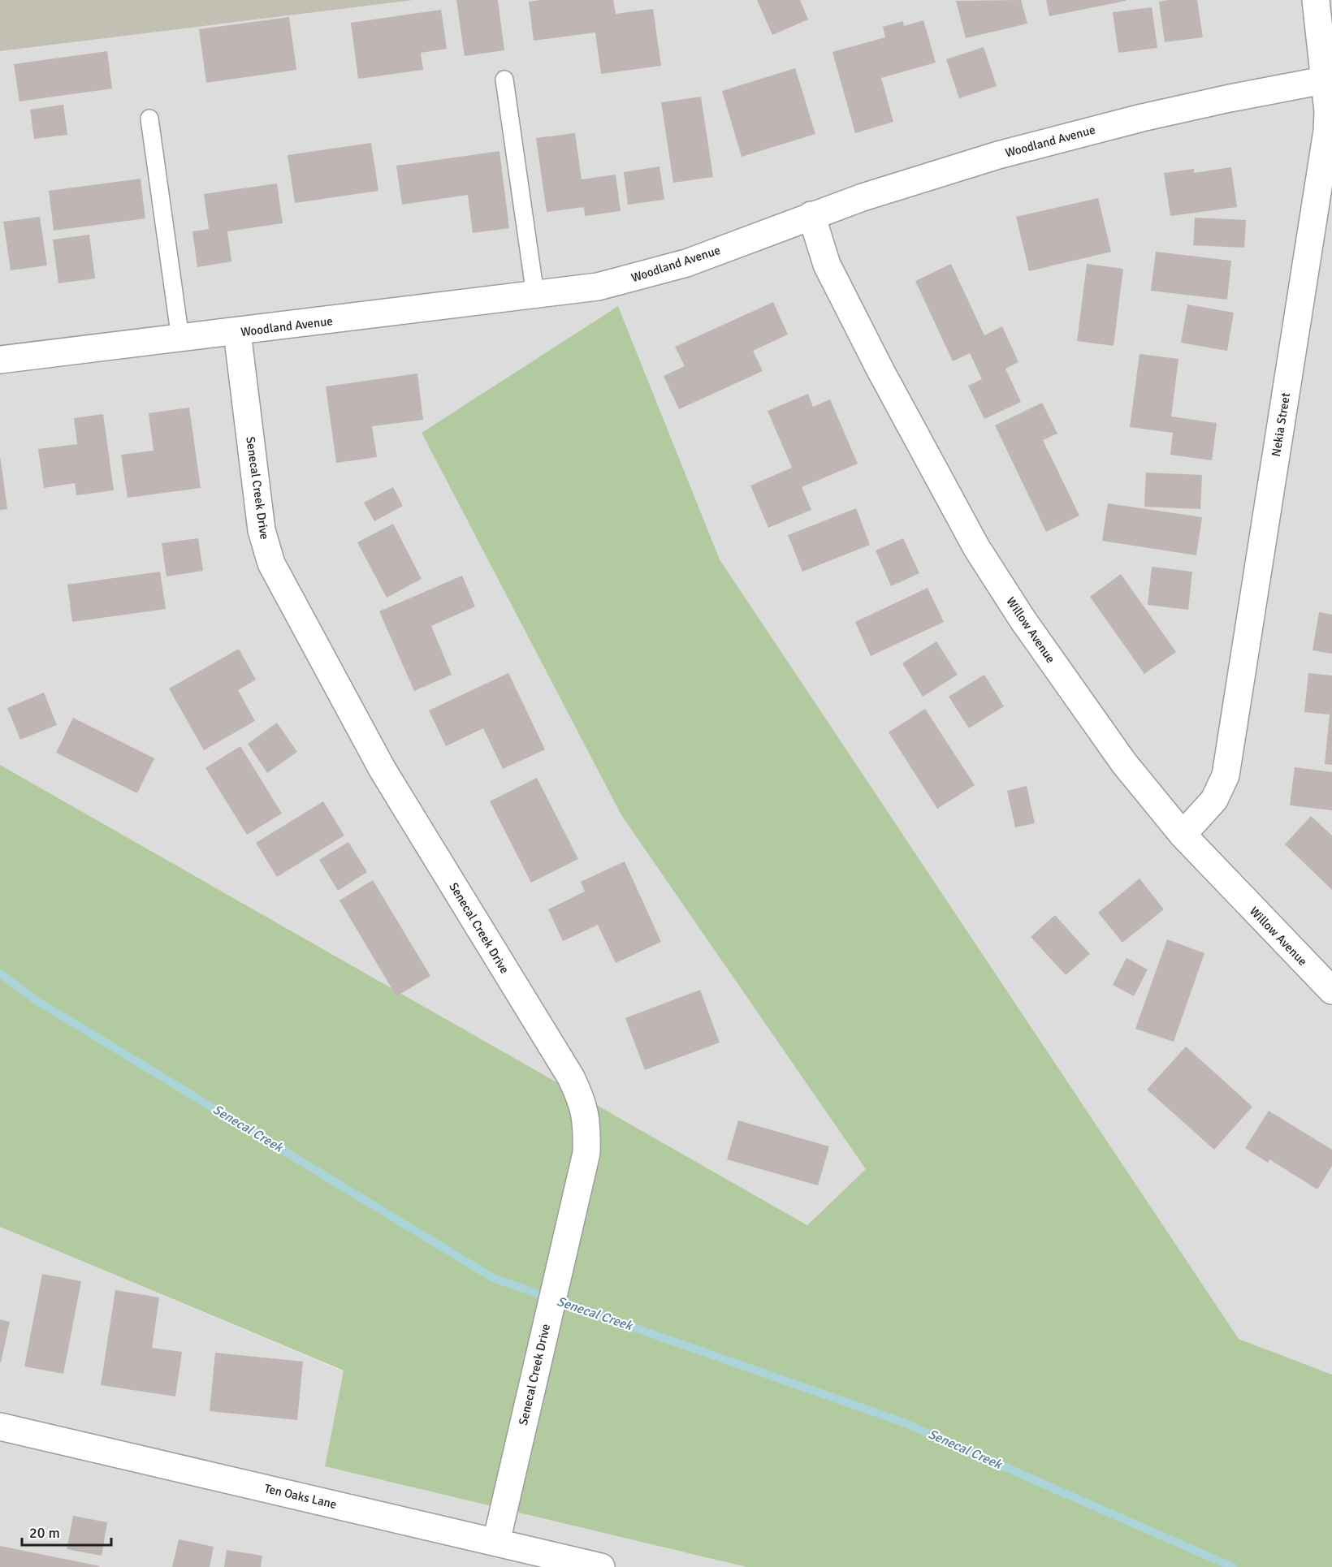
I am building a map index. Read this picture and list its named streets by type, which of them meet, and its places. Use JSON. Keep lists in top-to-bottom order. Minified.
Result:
{"streets":{"street":["Woodland Avenue","Nekia Street","Senecal Creek Drive","Willow Avenue","Ten Oaks Lane"]},"crossings":[["Woodland Avenue","Nekia Street"],["Woodland Avenue","Senecal Creek Drive"],["Woodland Avenue","Willow Avenue"],["Nekia Street","Willow Avenue"],["Senecal Creek Drive","Ten Oaks Lane"]],"water":["Senecal Creek"],"scale_bar":"20 m"}
